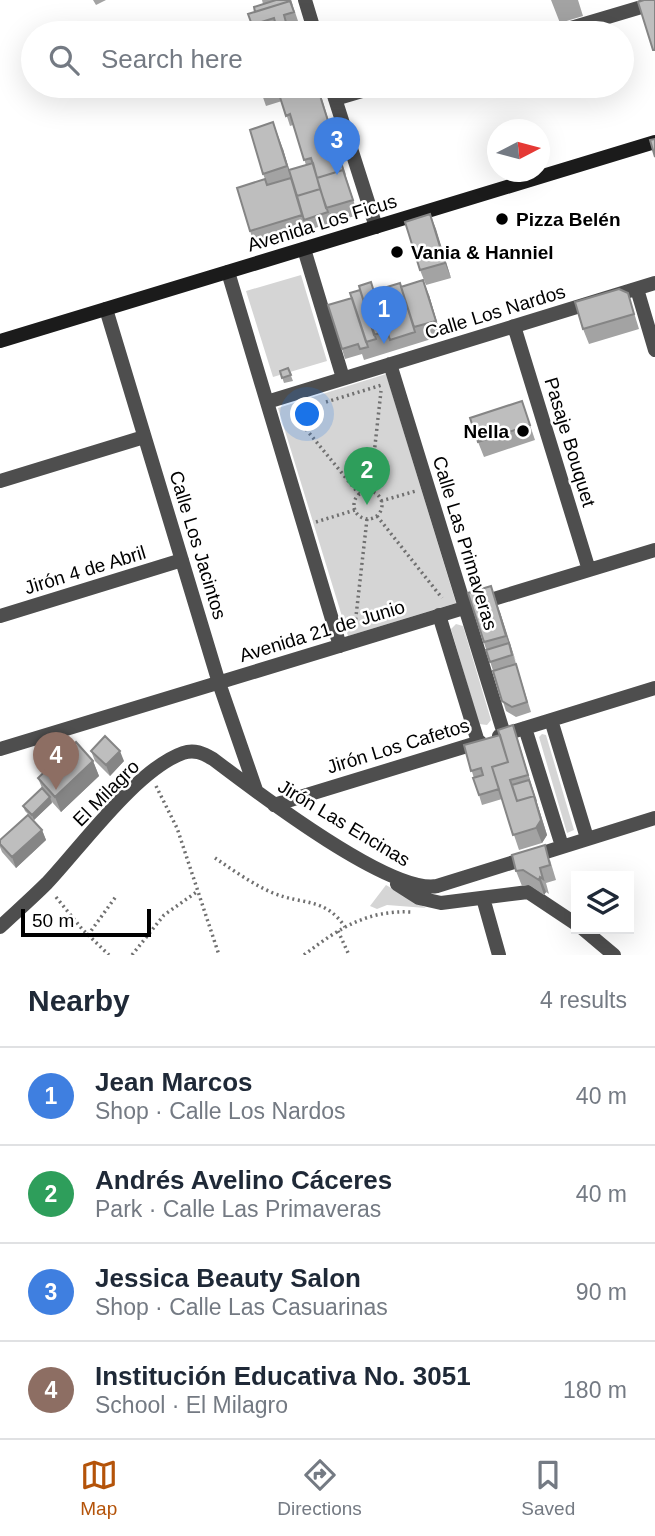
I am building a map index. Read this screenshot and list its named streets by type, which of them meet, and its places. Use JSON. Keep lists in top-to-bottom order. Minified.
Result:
{"streets":{"street":["Avenida Los Ficus","Calle Los Nardos","Pasaje Bouquet","Calle Las Primaveras","Calle Los Jacintos","Jirón 4 de Abril","Avenida 21 de Junio","Jirón Los Cafetos","El Milagro","Jirón Las Encinas"]},"crossings":[["Avenida Los Ficus","Calle Los Jacintos"],["Calle Los Nardos","Pasaje Bouquet"],["Calle Los Nardos","Calle Las Primaveras"],["Pasaje Bouquet","Avenida 21 de Junio"],["Calle Las Primaveras","Avenida 21 de Junio"],["Calle Las Primaveras","Jirón Los Cafetos"],["Calle Los Jacintos","Jirón 4 de Abril"],["Calle Los Jacintos","Avenida 21 de Junio"],["Calle Los Jacintos","El Milagro"],["Calle Los Jacintos","Jirón Las Encinas"],["Jirón Los Cafetos","Jirón Las Encinas"],["El Milagro","Jirón Las Encinas"]],"places":["Pizza Belén","Vania & Hanniel","Nella"],"scale_bar":"50 m","north":"right","page":{"search":"Search here","pins":["3","1","2","4"],"scale":"50 m","heading":["Nearby","4 results"],"list":[{"mark":"1","name":"Jean Marcos","note":"Shop · Calle Los Nardos","value":"40 m"},{"mark":"2","name":"Andrés Avelino Cáceres","note":"Park · Calle Las Primaveras","value":"40 m"},{"mark":"3","name":"Jessica Beauty Salon","note":"Shop · Calle Las Casuarinas","value":"90 m"},{"mark":"4","name":"Institución Educativa No. 3051","note":"School · El Milagro","value":"180 m"}],"nav":["Map","Directions","Saved"]}}
